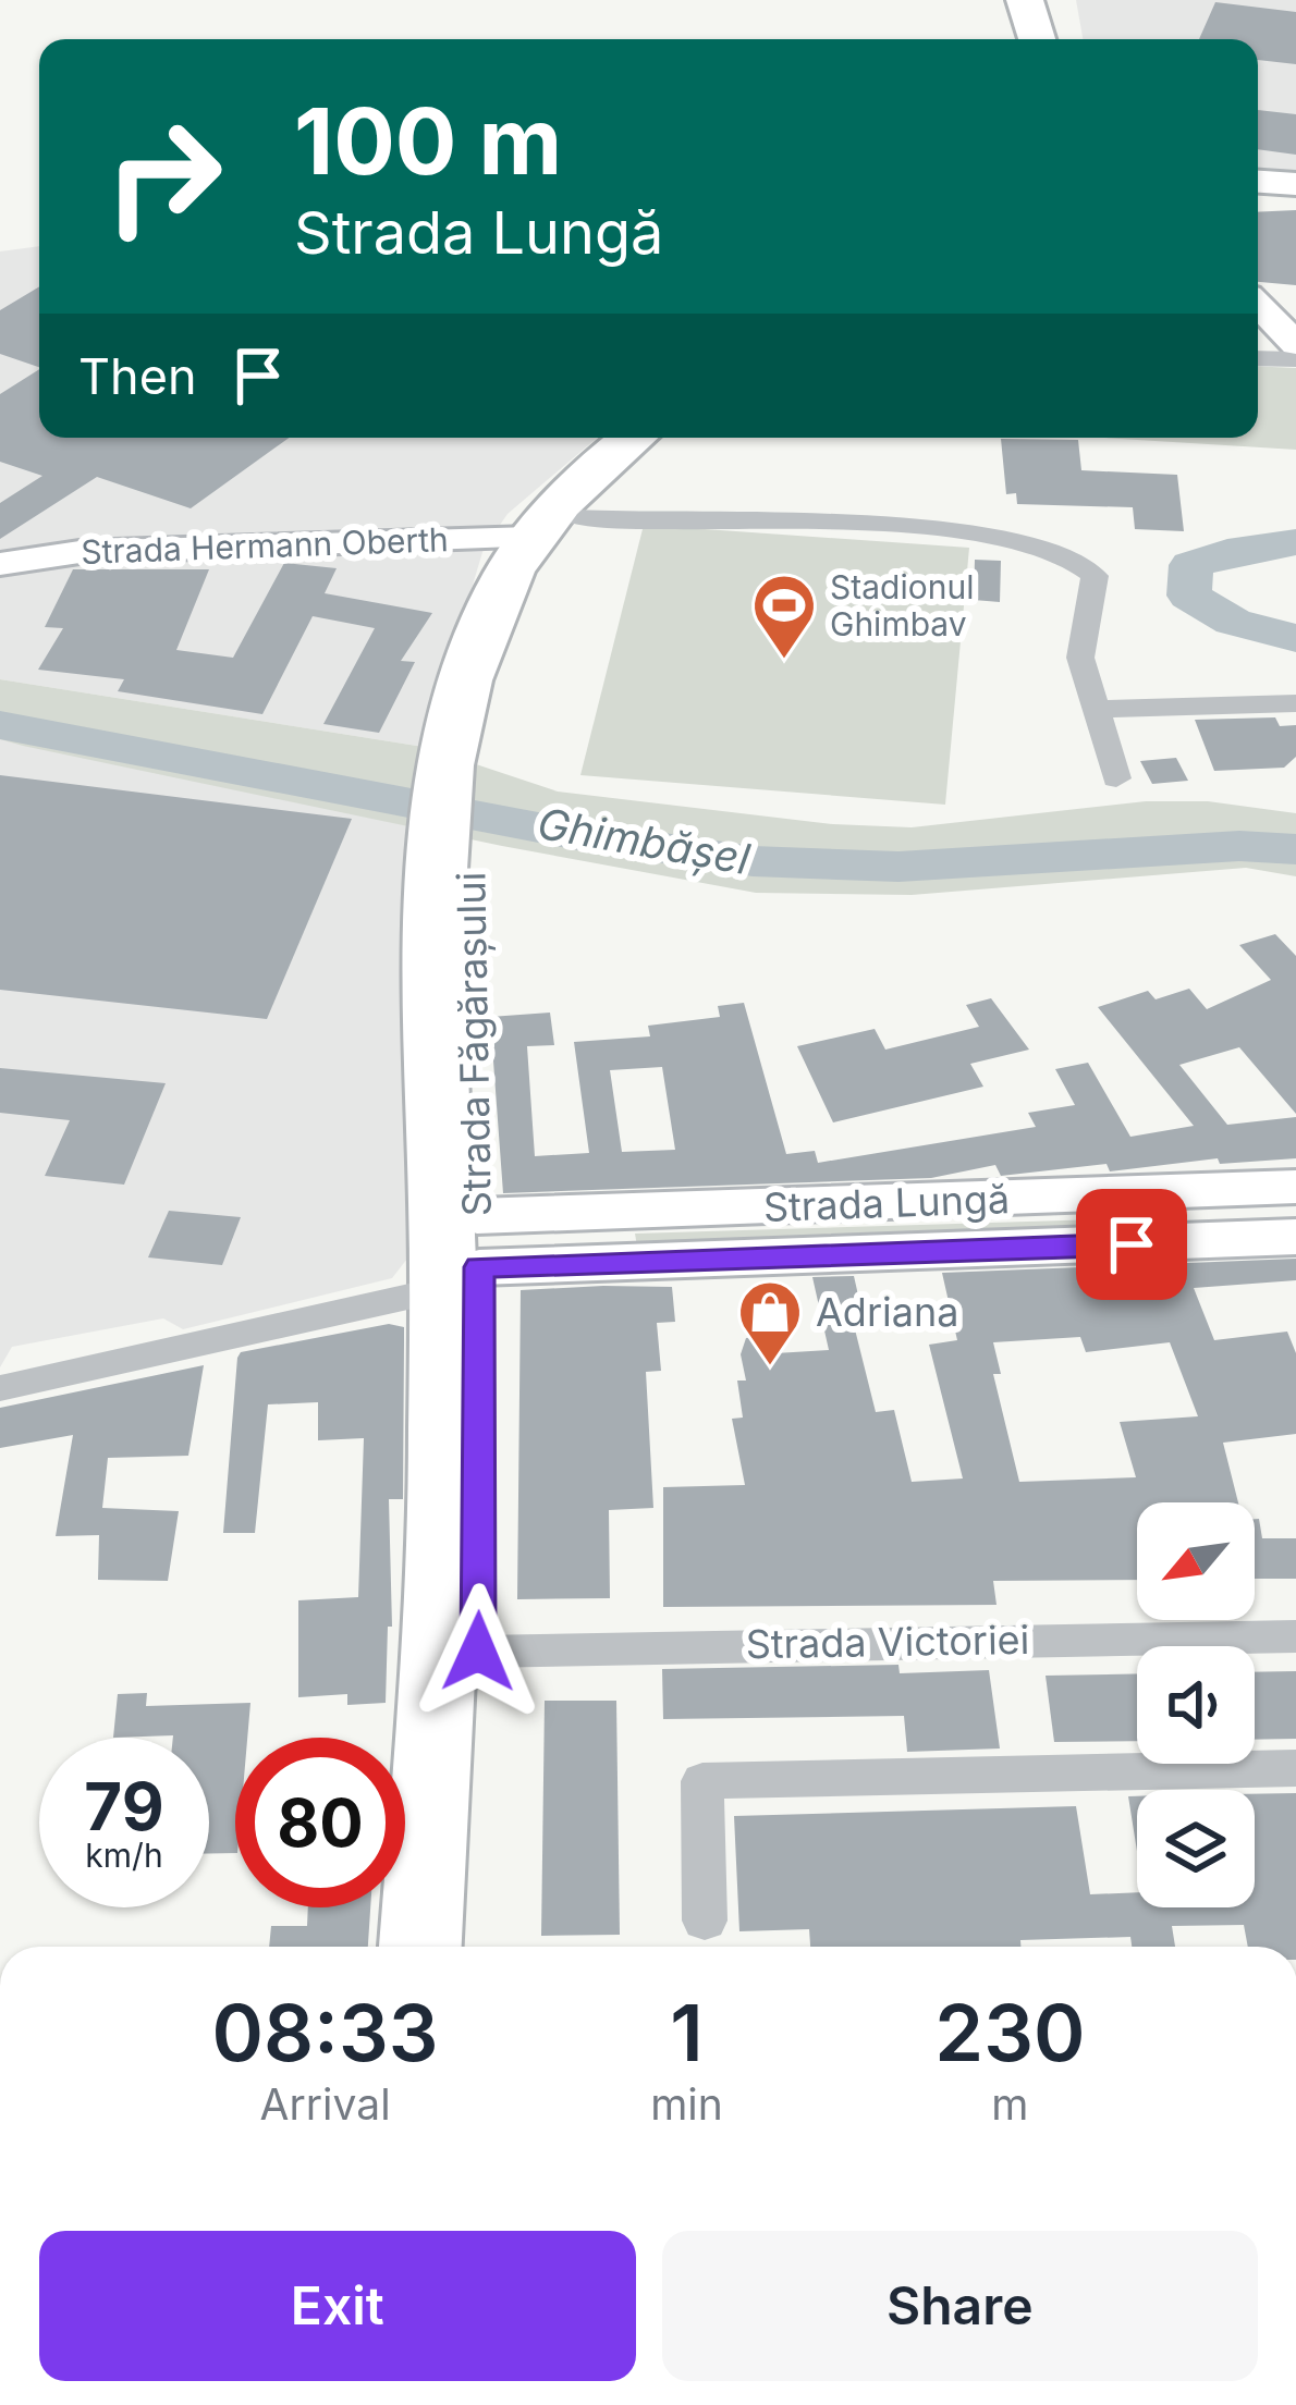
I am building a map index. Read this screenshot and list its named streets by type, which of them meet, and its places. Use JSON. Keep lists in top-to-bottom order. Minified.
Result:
{"streets":{"highway":["Strada Făgărașului"],"street":["Strada Hermann Oberth","Strada Lungă","Strada Victoriei"]},"crossings":[["Strada Hermann Oberth","Strada Făgărașului"],["Strada Făgărașului","Strada Lungă"],["Strada Făgărașului","Strada Victoriei"]],"water":["Ghimbășel"],"places":{"sports":["Stadionul Ghimbav"],"shop":["Adriana"]},"north":"bottom left","page":{"turn":["100 m","Strada Lungă"],"then":"Then","speed":"79 km/h","limit":"80","eta":["08:33","Arrival","1","min","230","m"],"buttons":["Exit","Share"]}}
